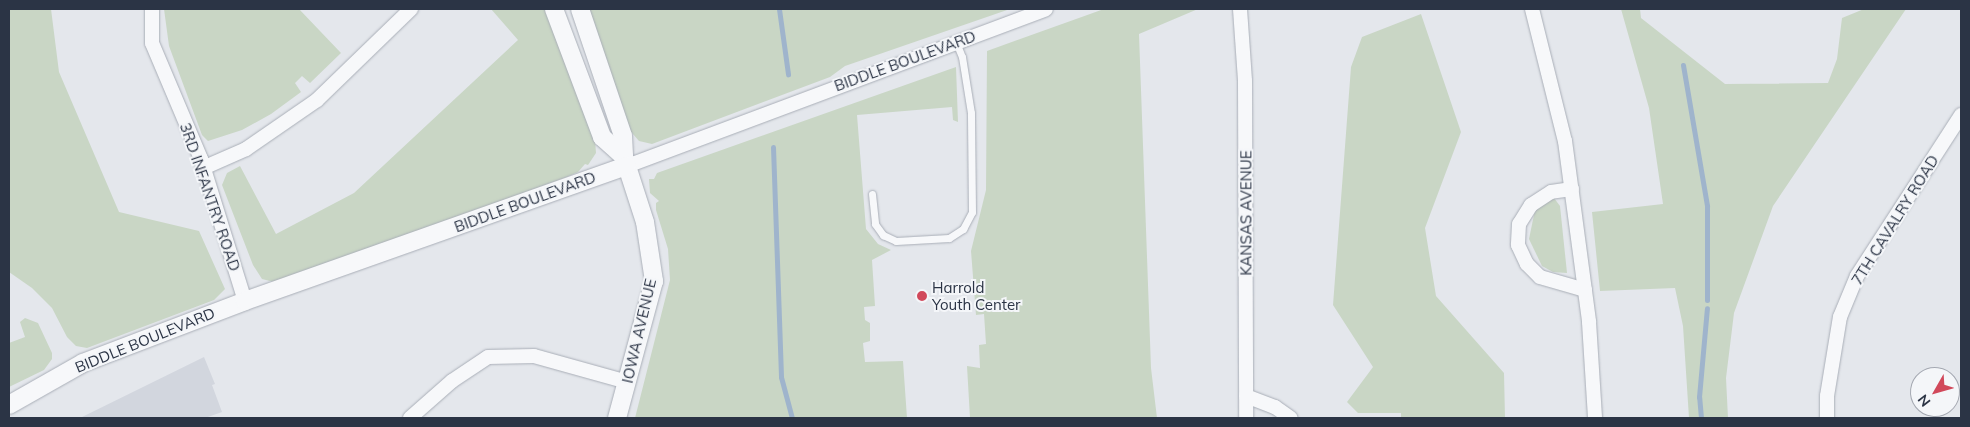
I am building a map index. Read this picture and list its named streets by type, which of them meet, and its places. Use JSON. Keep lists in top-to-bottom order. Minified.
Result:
{"streets":{"street":["BIDDLE BOULEVARD","3RD INFANTRY ROAD","KANSAS AVENUE","7TH CAVALRY ROAD","IOWA AVENUE"]},"crossings":[["BIDDLE BOULEVARD","3RD INFANTRY ROAD"],["BIDDLE BOULEVARD","IOWA AVENUE"]],"places":["Harrold Youth Center"],"north":"bottom left"}
